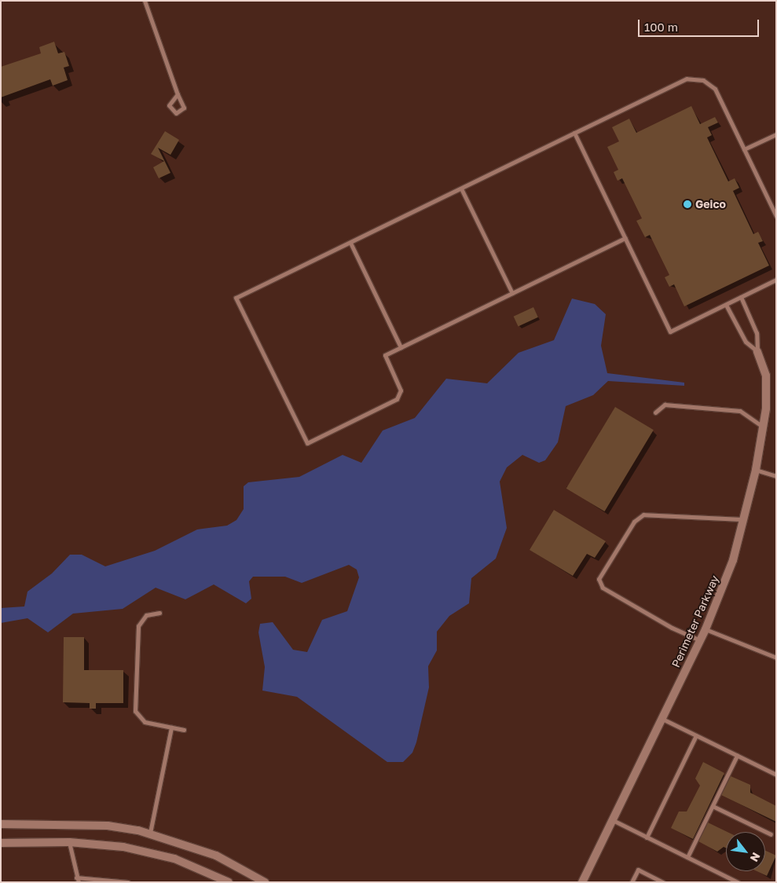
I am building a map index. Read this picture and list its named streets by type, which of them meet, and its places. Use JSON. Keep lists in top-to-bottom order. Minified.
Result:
{"streets":{"street":["Perimeter Parkway"]},"places":["Geico"],"scale_bar":"100 m","north":"bottom right"}
